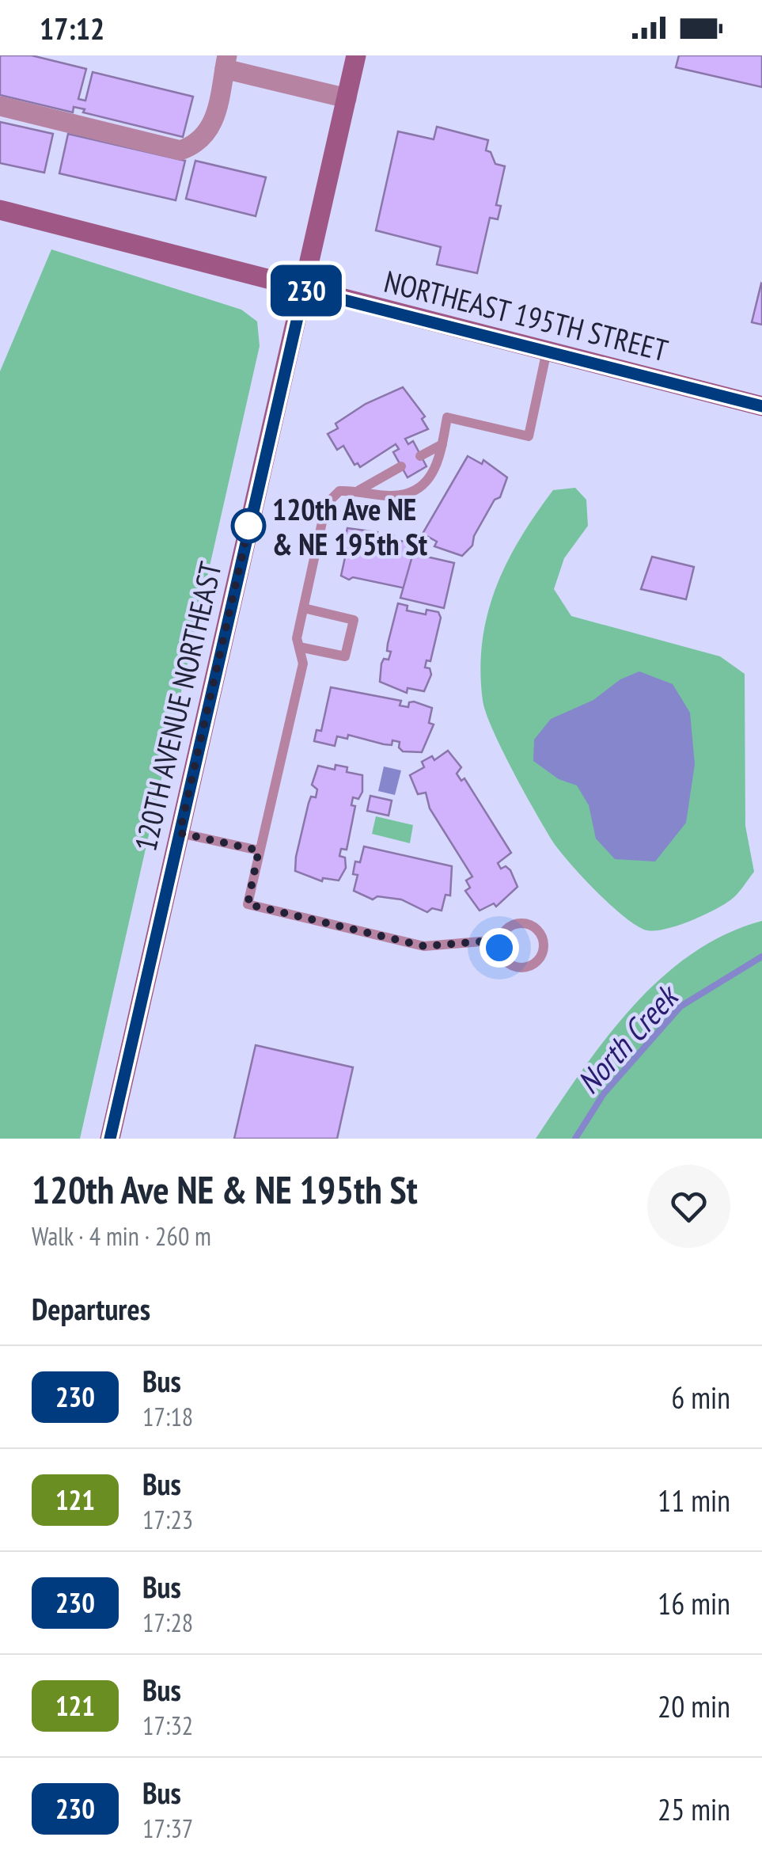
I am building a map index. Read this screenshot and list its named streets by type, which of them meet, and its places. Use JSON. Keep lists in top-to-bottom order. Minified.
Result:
{"streets":{"main road":["NORTHEAST 195TH STREET","120TH AVENUE NORTHEAST"]},"crossings":[["NORTHEAST 195TH STREET","120TH AVENUE NORTHEAST"]],"water":["North Creek"],"places":["120th Ave NE & NE 195th St"],"lines":["bus line 230"],"page":{"status":"17:12","on_map":"230","heading":[["120th Ave NE & NE 195th St","Walk · 4 min · 260 m"],"Departures"],"list":[{"mark":"230","name":"Bus","note":"17:18","value":"6 min"},{"mark":"121","name":"Bus","note":"17:23","value":"11 min"},{"mark":"230","name":"Bus","note":"17:28","value":"16 min"},{"mark":"121","name":"Bus","note":"17:32","value":"20 min"},{"mark":"230","name":"Bus","note":"17:37","value":"25 min"}]}}
